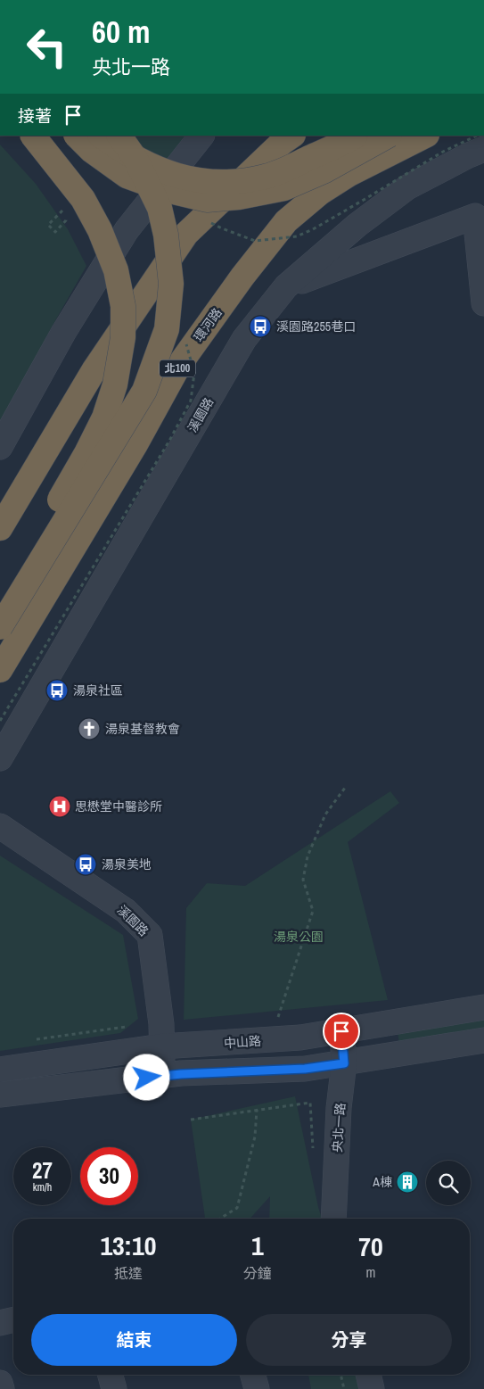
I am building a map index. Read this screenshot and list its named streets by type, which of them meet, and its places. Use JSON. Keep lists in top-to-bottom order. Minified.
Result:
{"streets":{"highway":["環河路","北100"],"street":["溪園路","中山路","央北一路"]},"crossings":[["溪園路","中山路"],["中山路","央北一路"]],"parks":["湯泉公園"],"places":{"bus stop":["溪園路255巷口","湯泉社區","湯泉美地"],"church":["湯泉基督教會"],"hospital":["思懋堂中醫診所"],"building":["A棟"]},"page":{"turn":["60 m","央北一路"],"then":"接著","speed":"27 km/h","limit":"30","eta":["13:10","抵達","1","分鐘","70","m"],"buttons":["結束","分享"]}}
